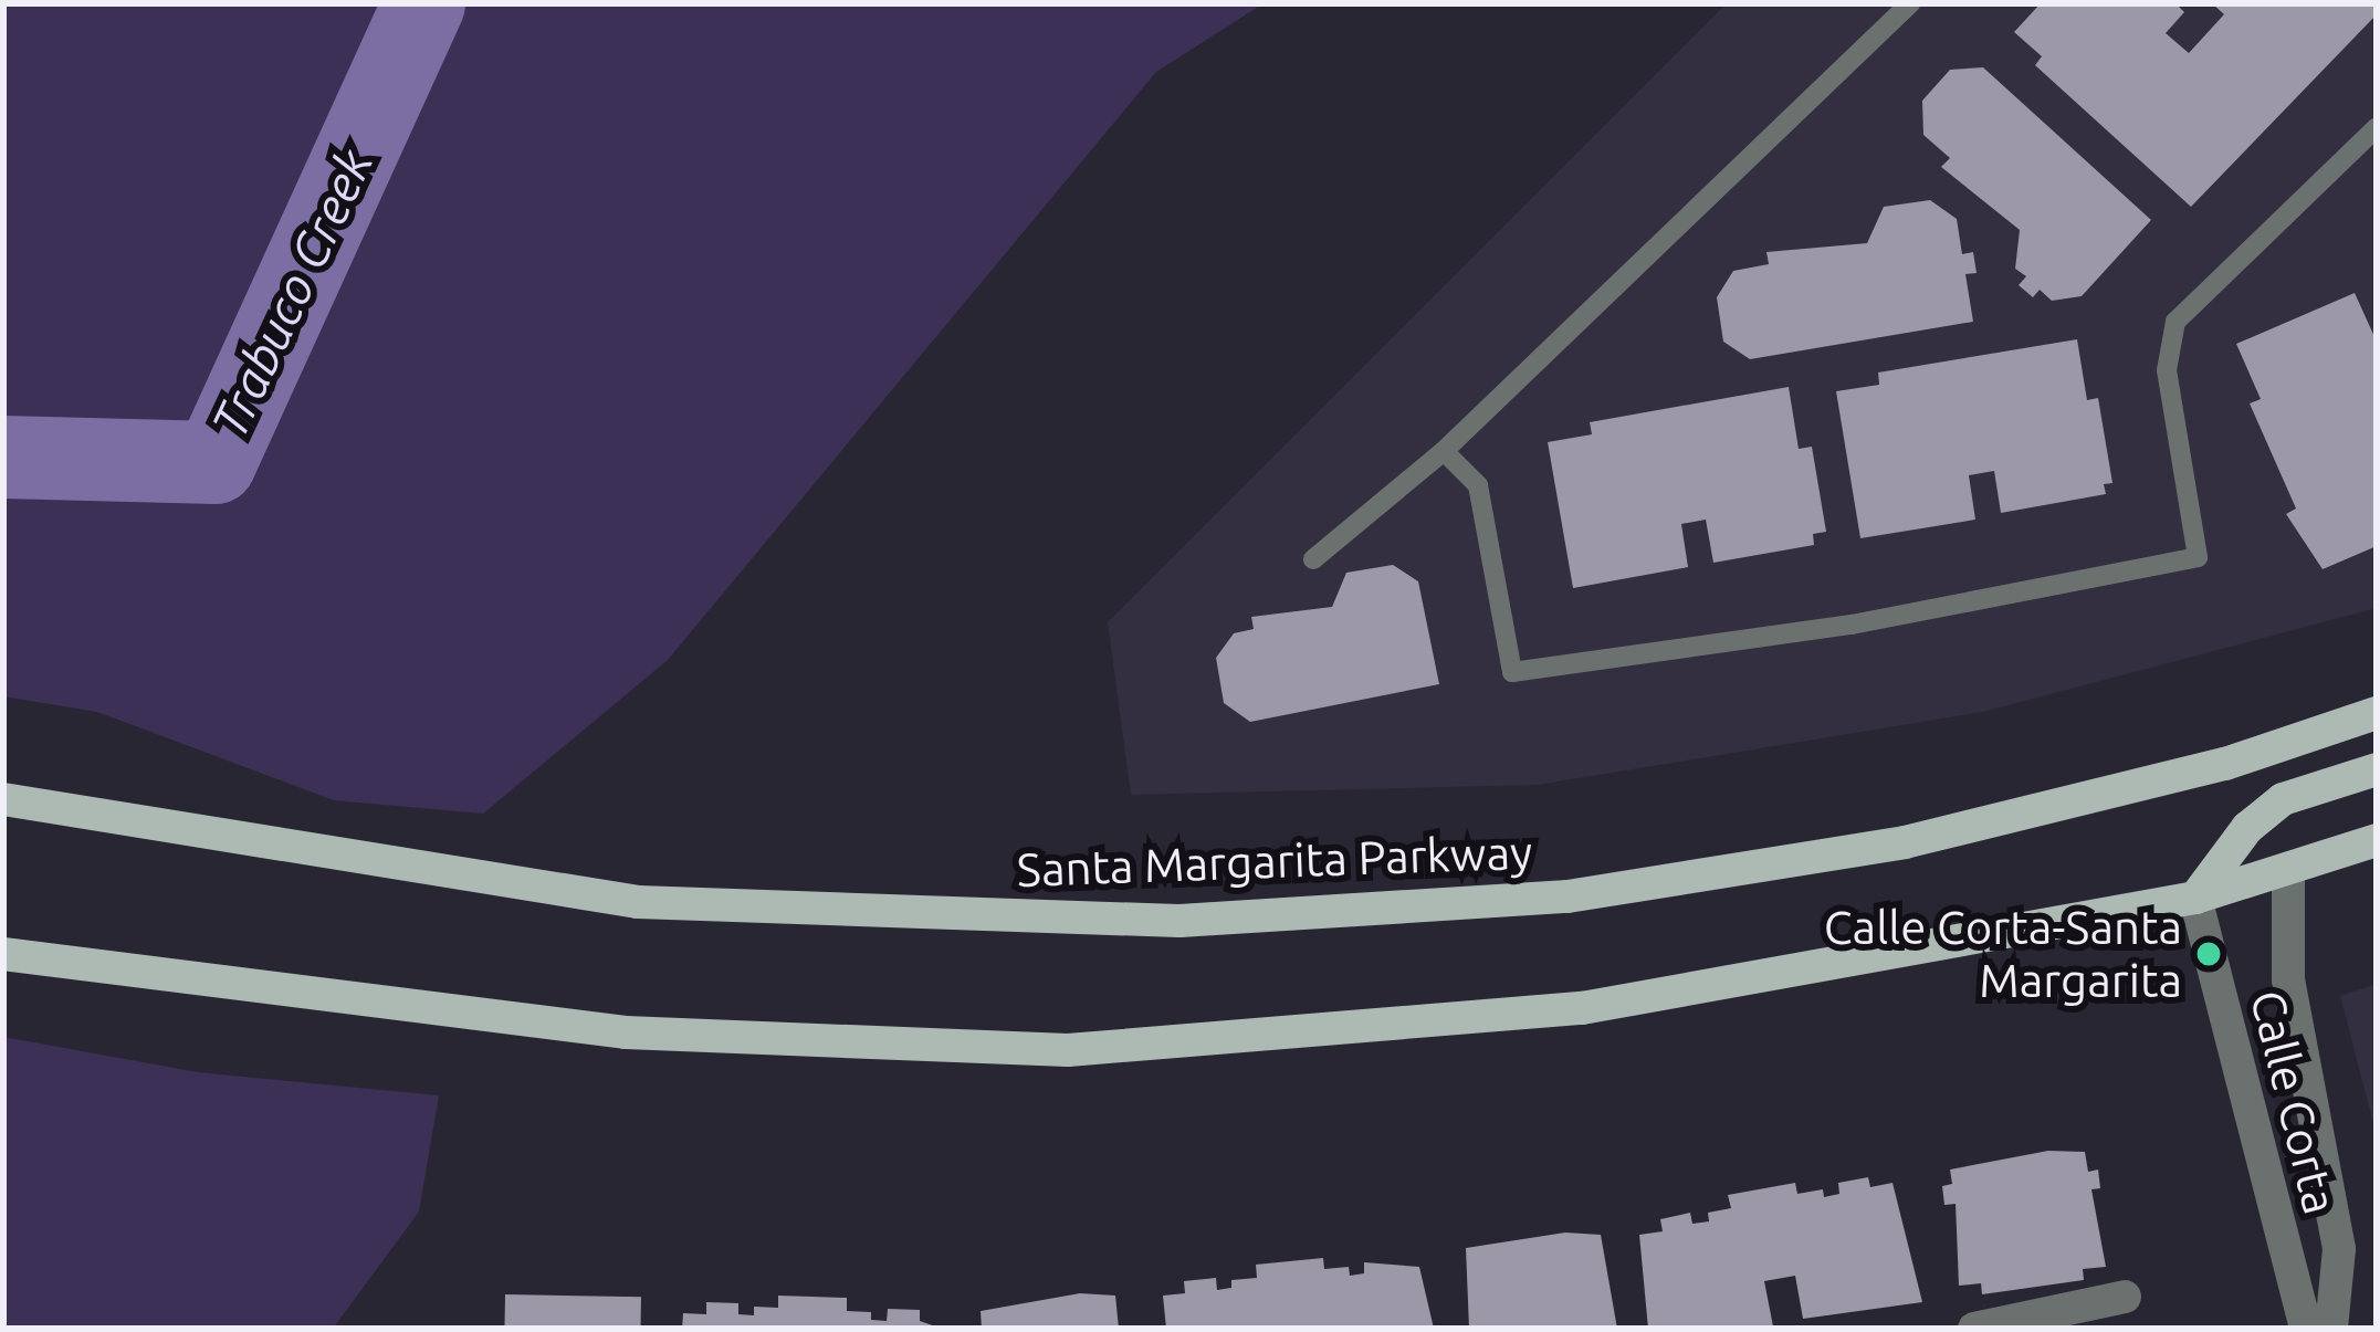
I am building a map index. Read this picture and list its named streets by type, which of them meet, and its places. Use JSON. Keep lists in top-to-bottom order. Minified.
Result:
{"streets":{"main road":["Santa Margarita Parkway"],"street":["Calle Corta"]},"water":["Trabuco Creek"],"places":["Calle Corta-Santa Margarita"]}
